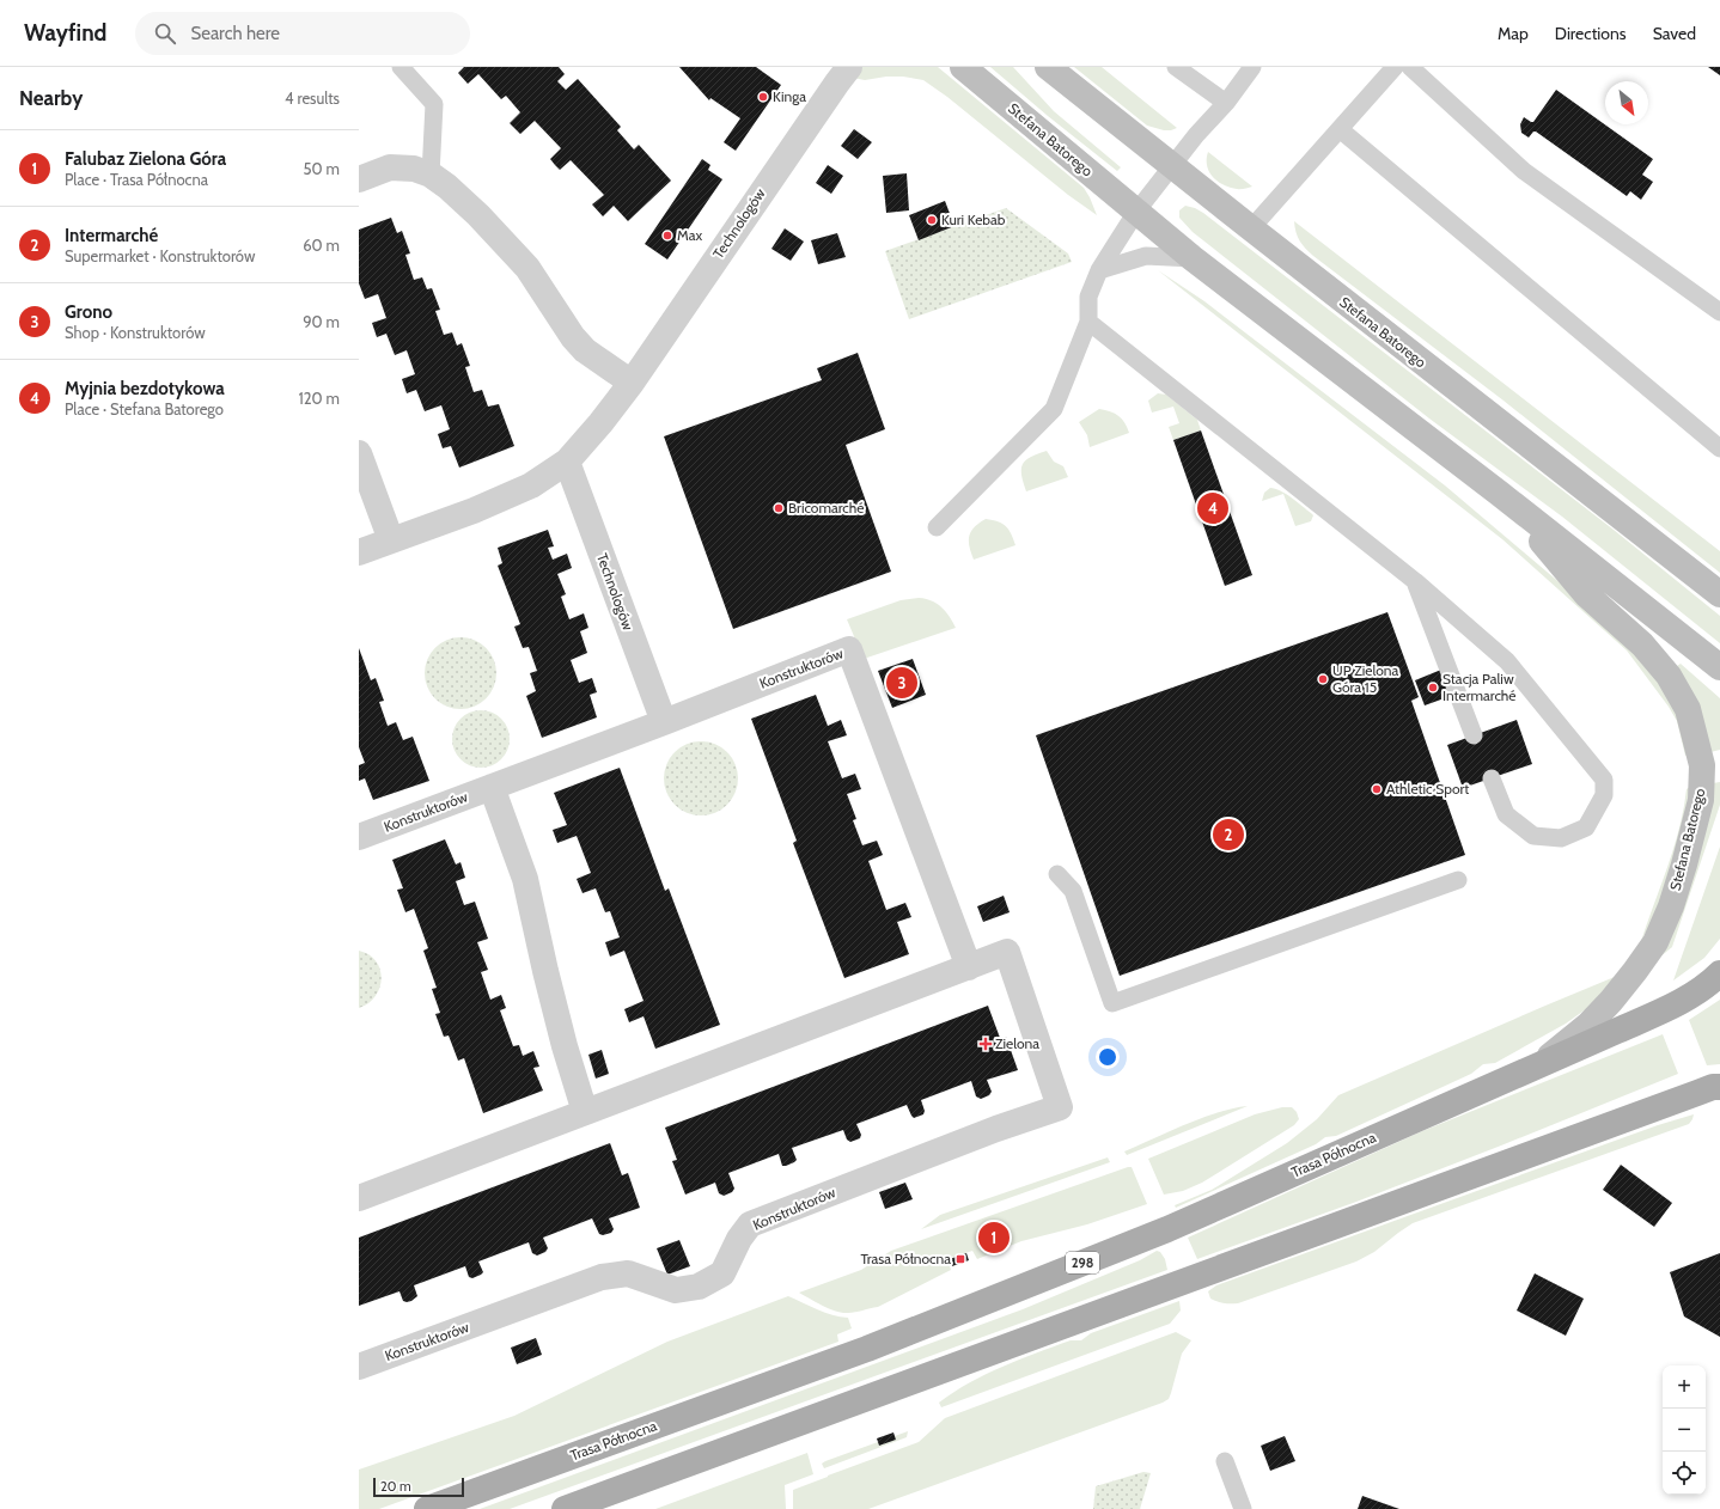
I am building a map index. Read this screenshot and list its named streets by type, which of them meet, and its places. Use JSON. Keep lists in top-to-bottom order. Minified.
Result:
{"streets":{"main road":["Stefana Batorego","Trasa Północna","298"],"street":["Technologów","Konstruktorów"]},"crossings":[["Stefana Batorego","Trasa Północna"],["Technologów","Konstruktorów"]],"places":{"other":["Kinga","Kuri Kebab","Max","Bricomarché","UP Zielona Góra 15","Stacja Paliw Intermarché","Athletic Sport"],"health":["Zielona"],"transit":["Trasa Północna"]},"scale_bar":"20 m","north":"bottom right","page":{"header":"Wayfind","search":"Search here","nav":["Map","Directions","Saved"],"heading":["Nearby","4 results"],"list":[{"mark":"1","name":"Falubaz Zielona Góra","note":"Place · Trasa Północna","value":"50 m"},{"mark":"2","name":"Intermarché","note":"Supermarket · Konstruktorów","value":"60 m"},{"mark":"3","name":"Grono","note":"Shop · Konstruktorów","value":"90 m"},{"mark":"4","name":"Myjnia bezdotykowa","note":"Place · Stefana Batorego","value":"120 m"}],"pins":["4","3","2","1"],"map_buttons":["+","−"],"scale":"20 m"}}
